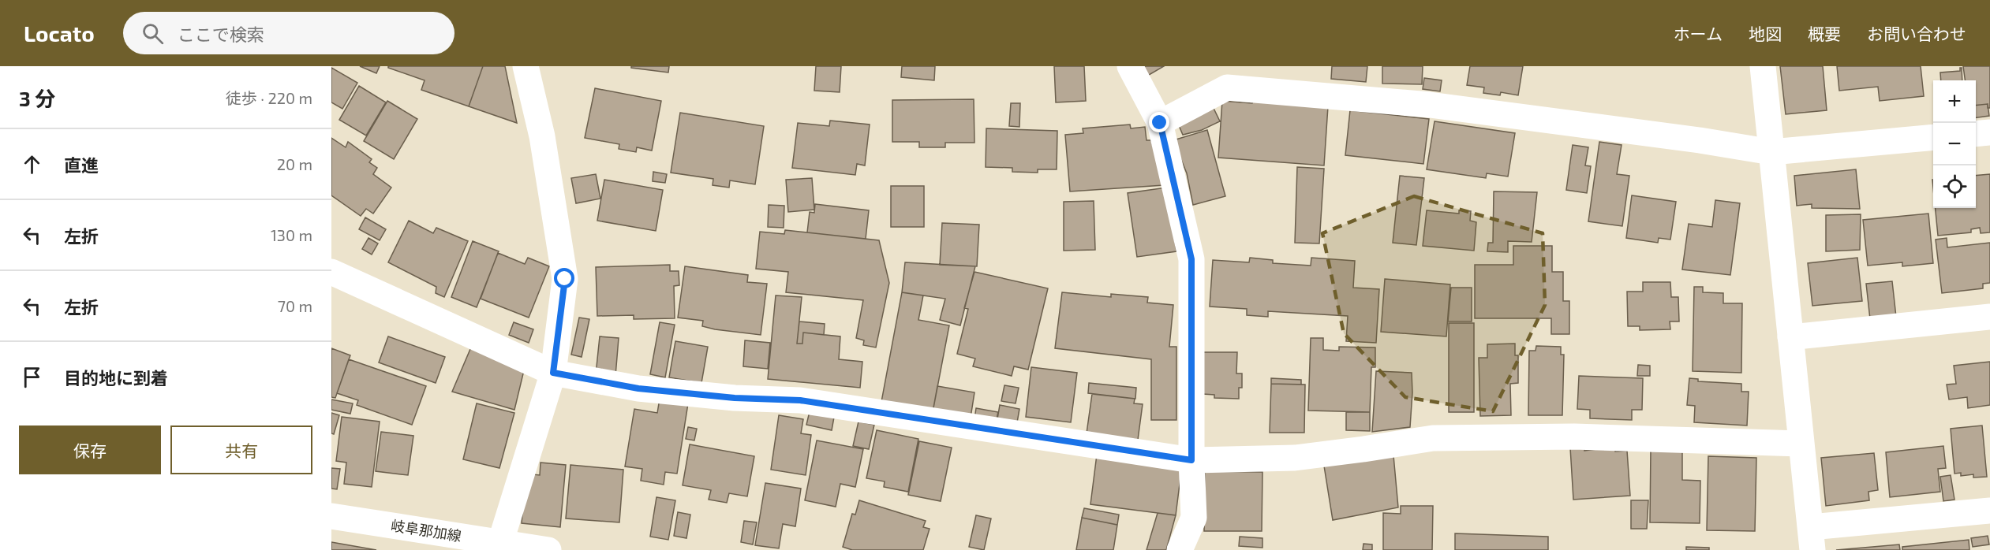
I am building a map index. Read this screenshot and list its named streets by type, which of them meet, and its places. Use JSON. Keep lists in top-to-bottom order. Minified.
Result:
{"streets":{"street":["岐阜那加線"]},"page":{"header":"Locato","search":"ここで検索","nav":["ホーム","地図","概要","お問い合わせ"],"heading":["3 分","徒歩 · 220 m"],"map_buttons":["+","−"],"list":[["直進","20 m"],["左折","130 m"],["左折","70 m"],"目的地に到着"],"buttons":["保存","共有"]}}
